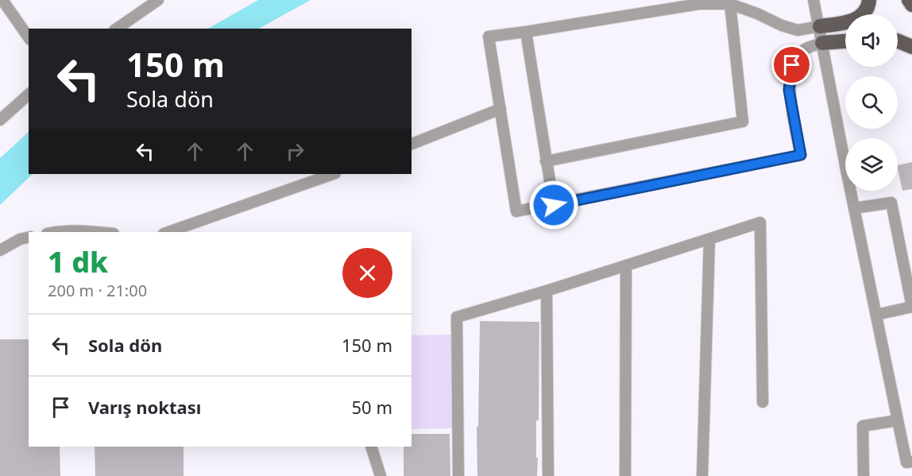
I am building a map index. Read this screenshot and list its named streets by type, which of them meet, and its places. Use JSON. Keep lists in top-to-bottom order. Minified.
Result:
{"page":{"turn":["150 m","Sola dön"],"heading":["1 dk","200 m · 21:00"],"list":[{"name":"Sola dön","value":"150 m"},{"name":"Varış noktası","value":"50 m"}]}}
